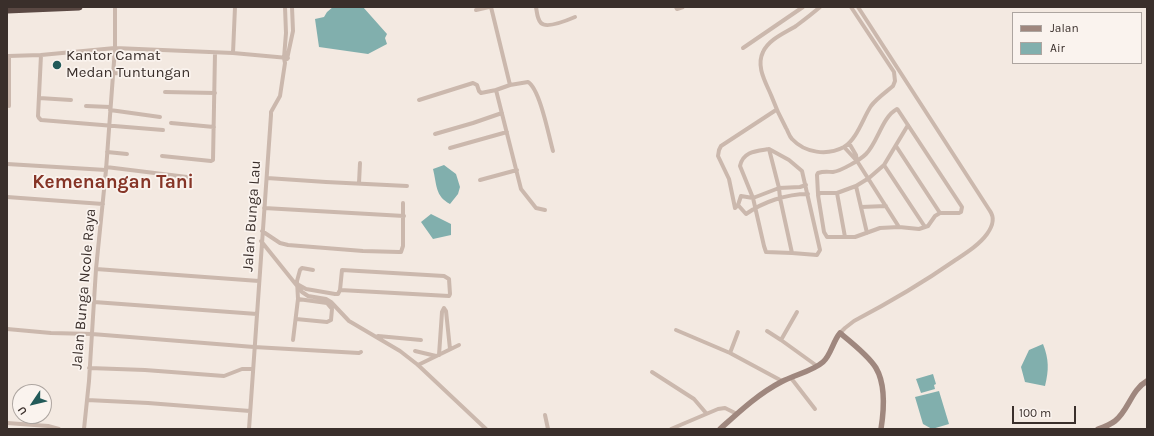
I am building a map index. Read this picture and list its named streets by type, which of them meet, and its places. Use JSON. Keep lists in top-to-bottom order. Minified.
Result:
{"streets":{"street":["Jalan Bunga Lau","Jalan Bunga Ncole Raya"]},"districts":["Kemenangan Tani"],"places":["Kantor Camat Medan Tuntungan"],"legend":["Jalan","Air"],"scale_bar":"100 m","north":"bottom left"}
